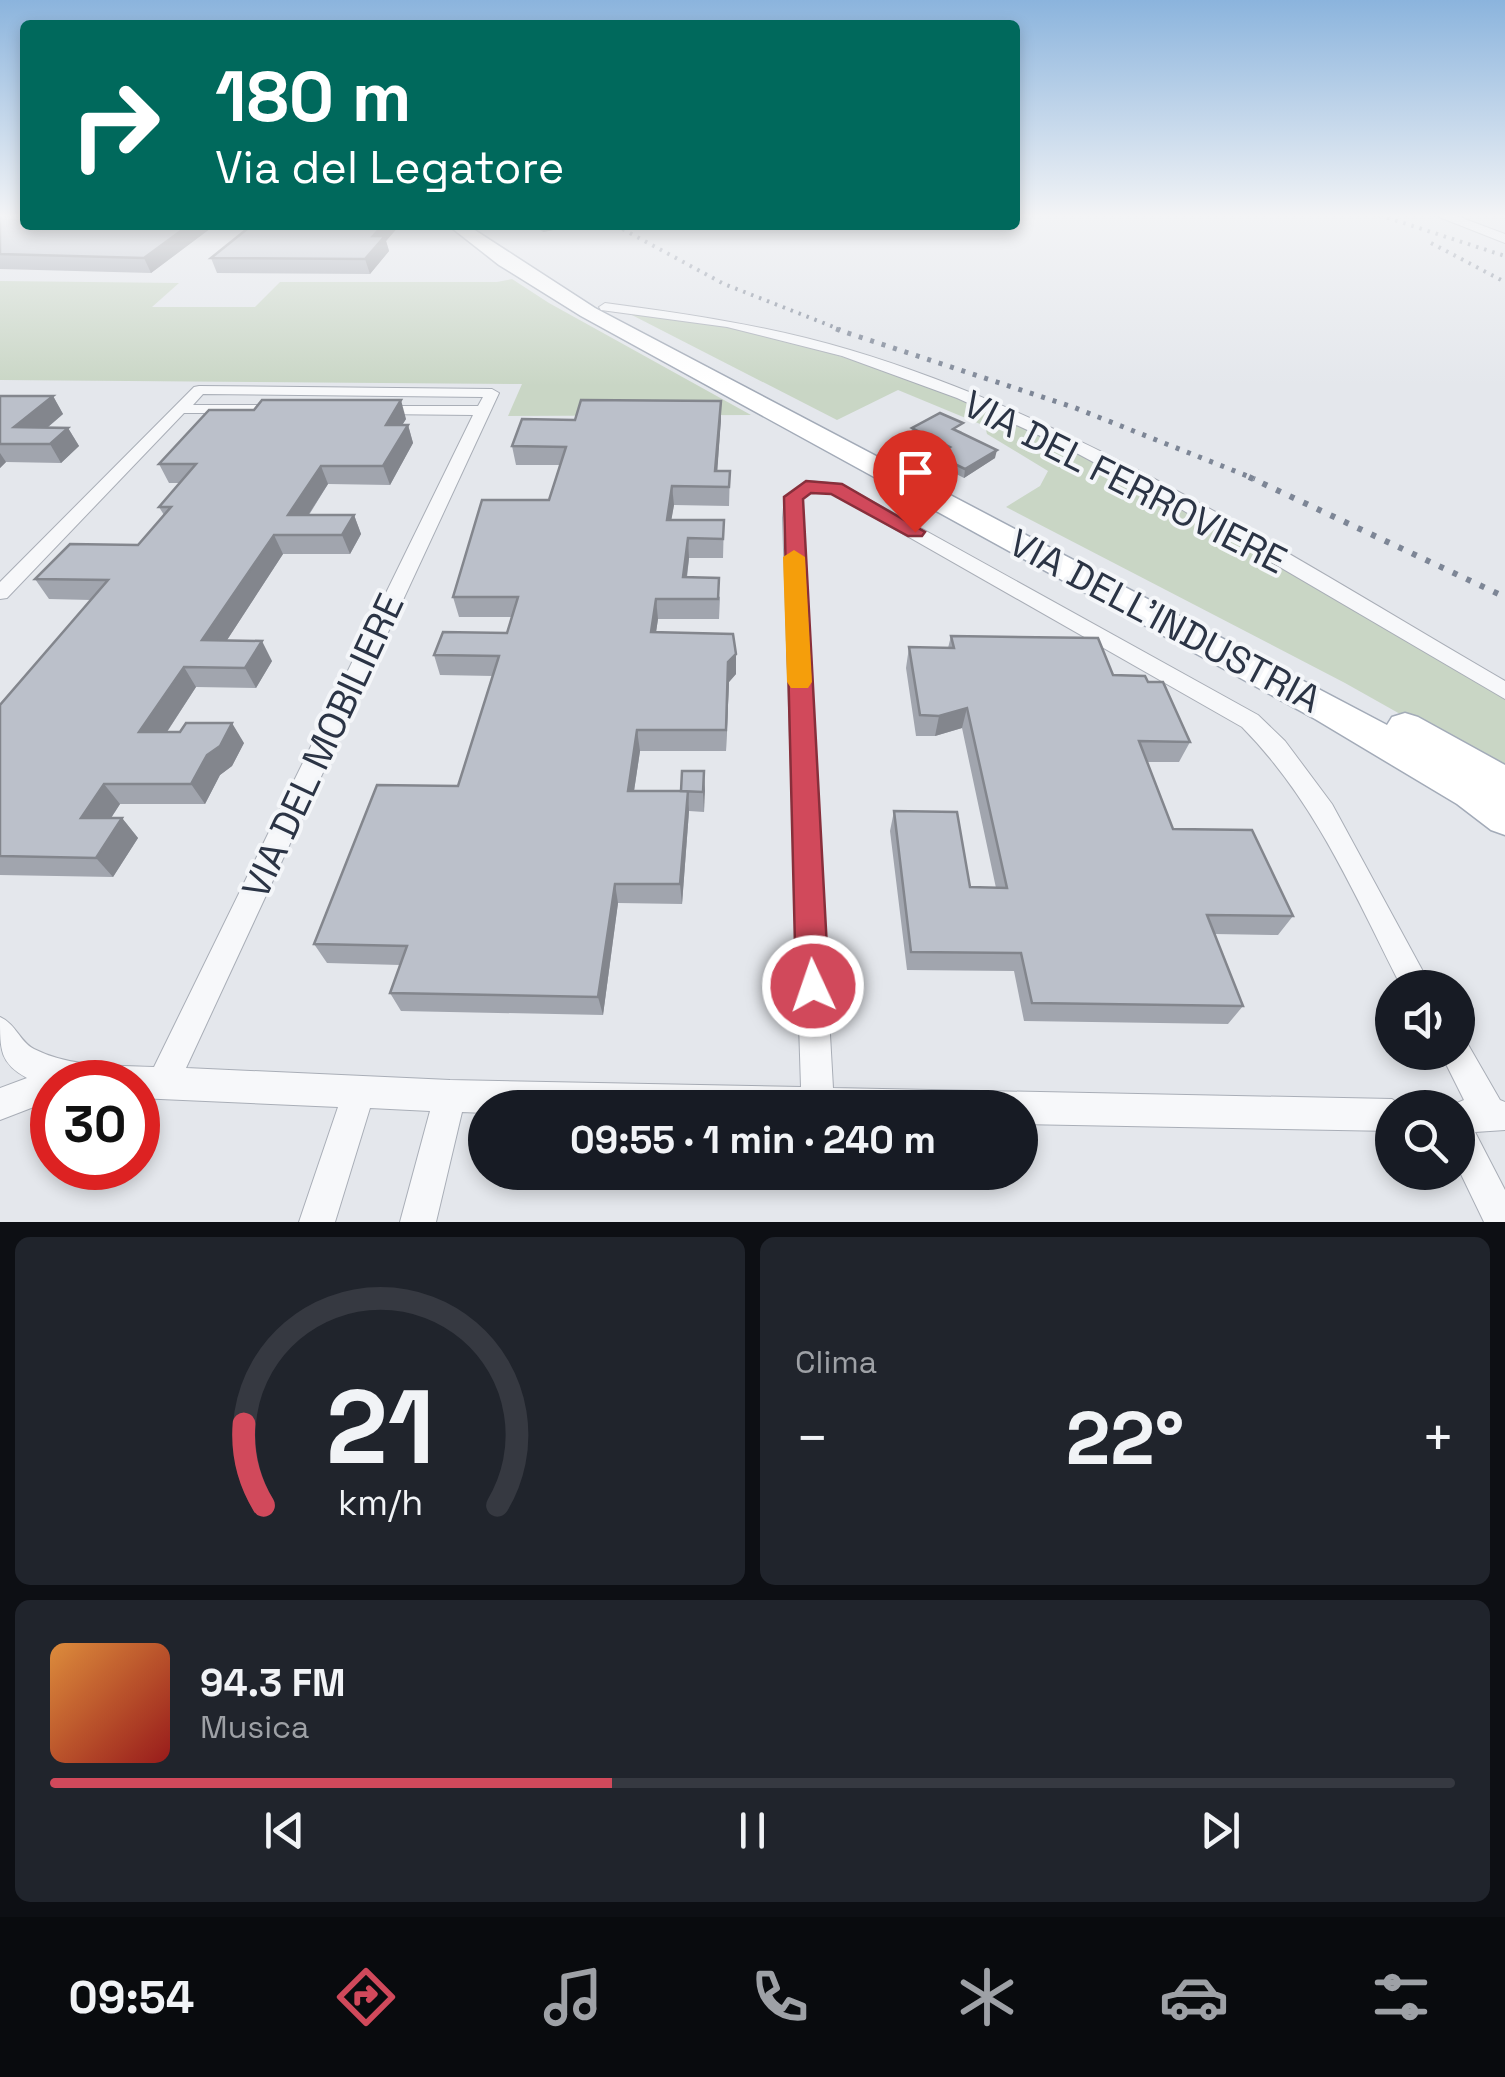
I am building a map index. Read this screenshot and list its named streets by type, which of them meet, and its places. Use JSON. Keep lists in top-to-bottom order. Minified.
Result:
{"streets":{"main road":["VIA DELL'INDUSTRIA"],"street":["VIA DEL FERROVIERE","VIA DEL MOBILIERE"]},"crossings":[["VIA DEL FERROVIERE","VIA DELL'INDUSTRIA"]],"page":{"turn":["180 m","Via del Legatore"],"limit":"30","trip":"09:55 · 1 min · 240 m","tile":"Clima","heat":["−","22°","+"],"song":["94.3 FM","Musica"],"tabs":"09:54","gauge":["21","km/h"]}}
